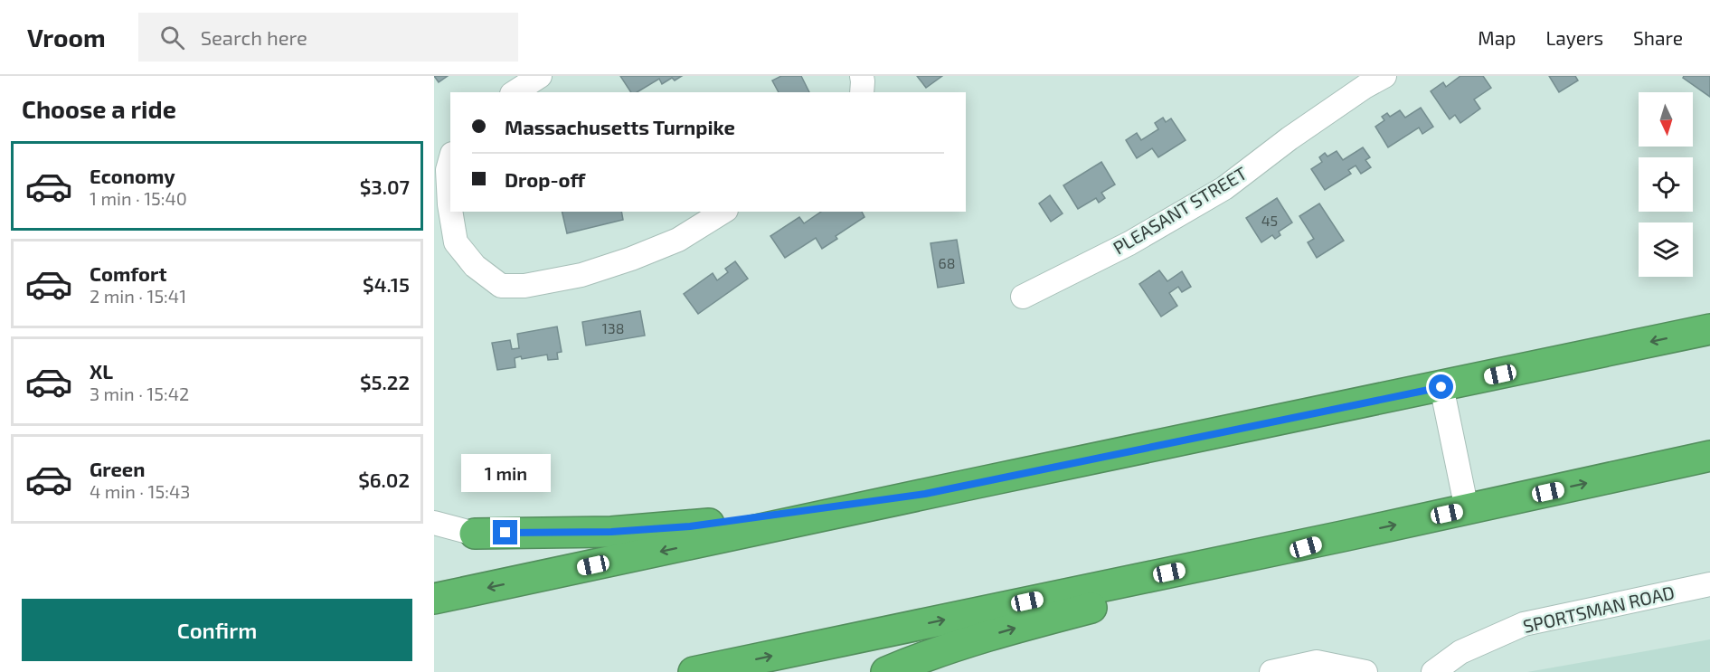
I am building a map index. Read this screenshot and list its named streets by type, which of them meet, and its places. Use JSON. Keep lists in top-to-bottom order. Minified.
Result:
{"streets":{"street":["PLEASANT STREET","SPORTSMAN ROAD"]},"house_numbers":["45","68","138"],"north":"bottom","page":{"header":"Vroom","search":"Search here","nav":["Map","Layers","Share"],"heading":"Choose a ride","banner":["Massachusetts Turnpike","Drop-off"],"list":[{"name":"Economy","note":"1 min · 15:40","value":"$3.07"},{"name":"Comfort","note":"2 min · 15:41","value":"$4.15"},{"name":"XL","note":"3 min · 15:42","value":"$5.22"},{"name":"Green","note":"4 min · 15:43","value":"$6.02"}],"bubble":"1 min","buttons":"Confirm"}}
